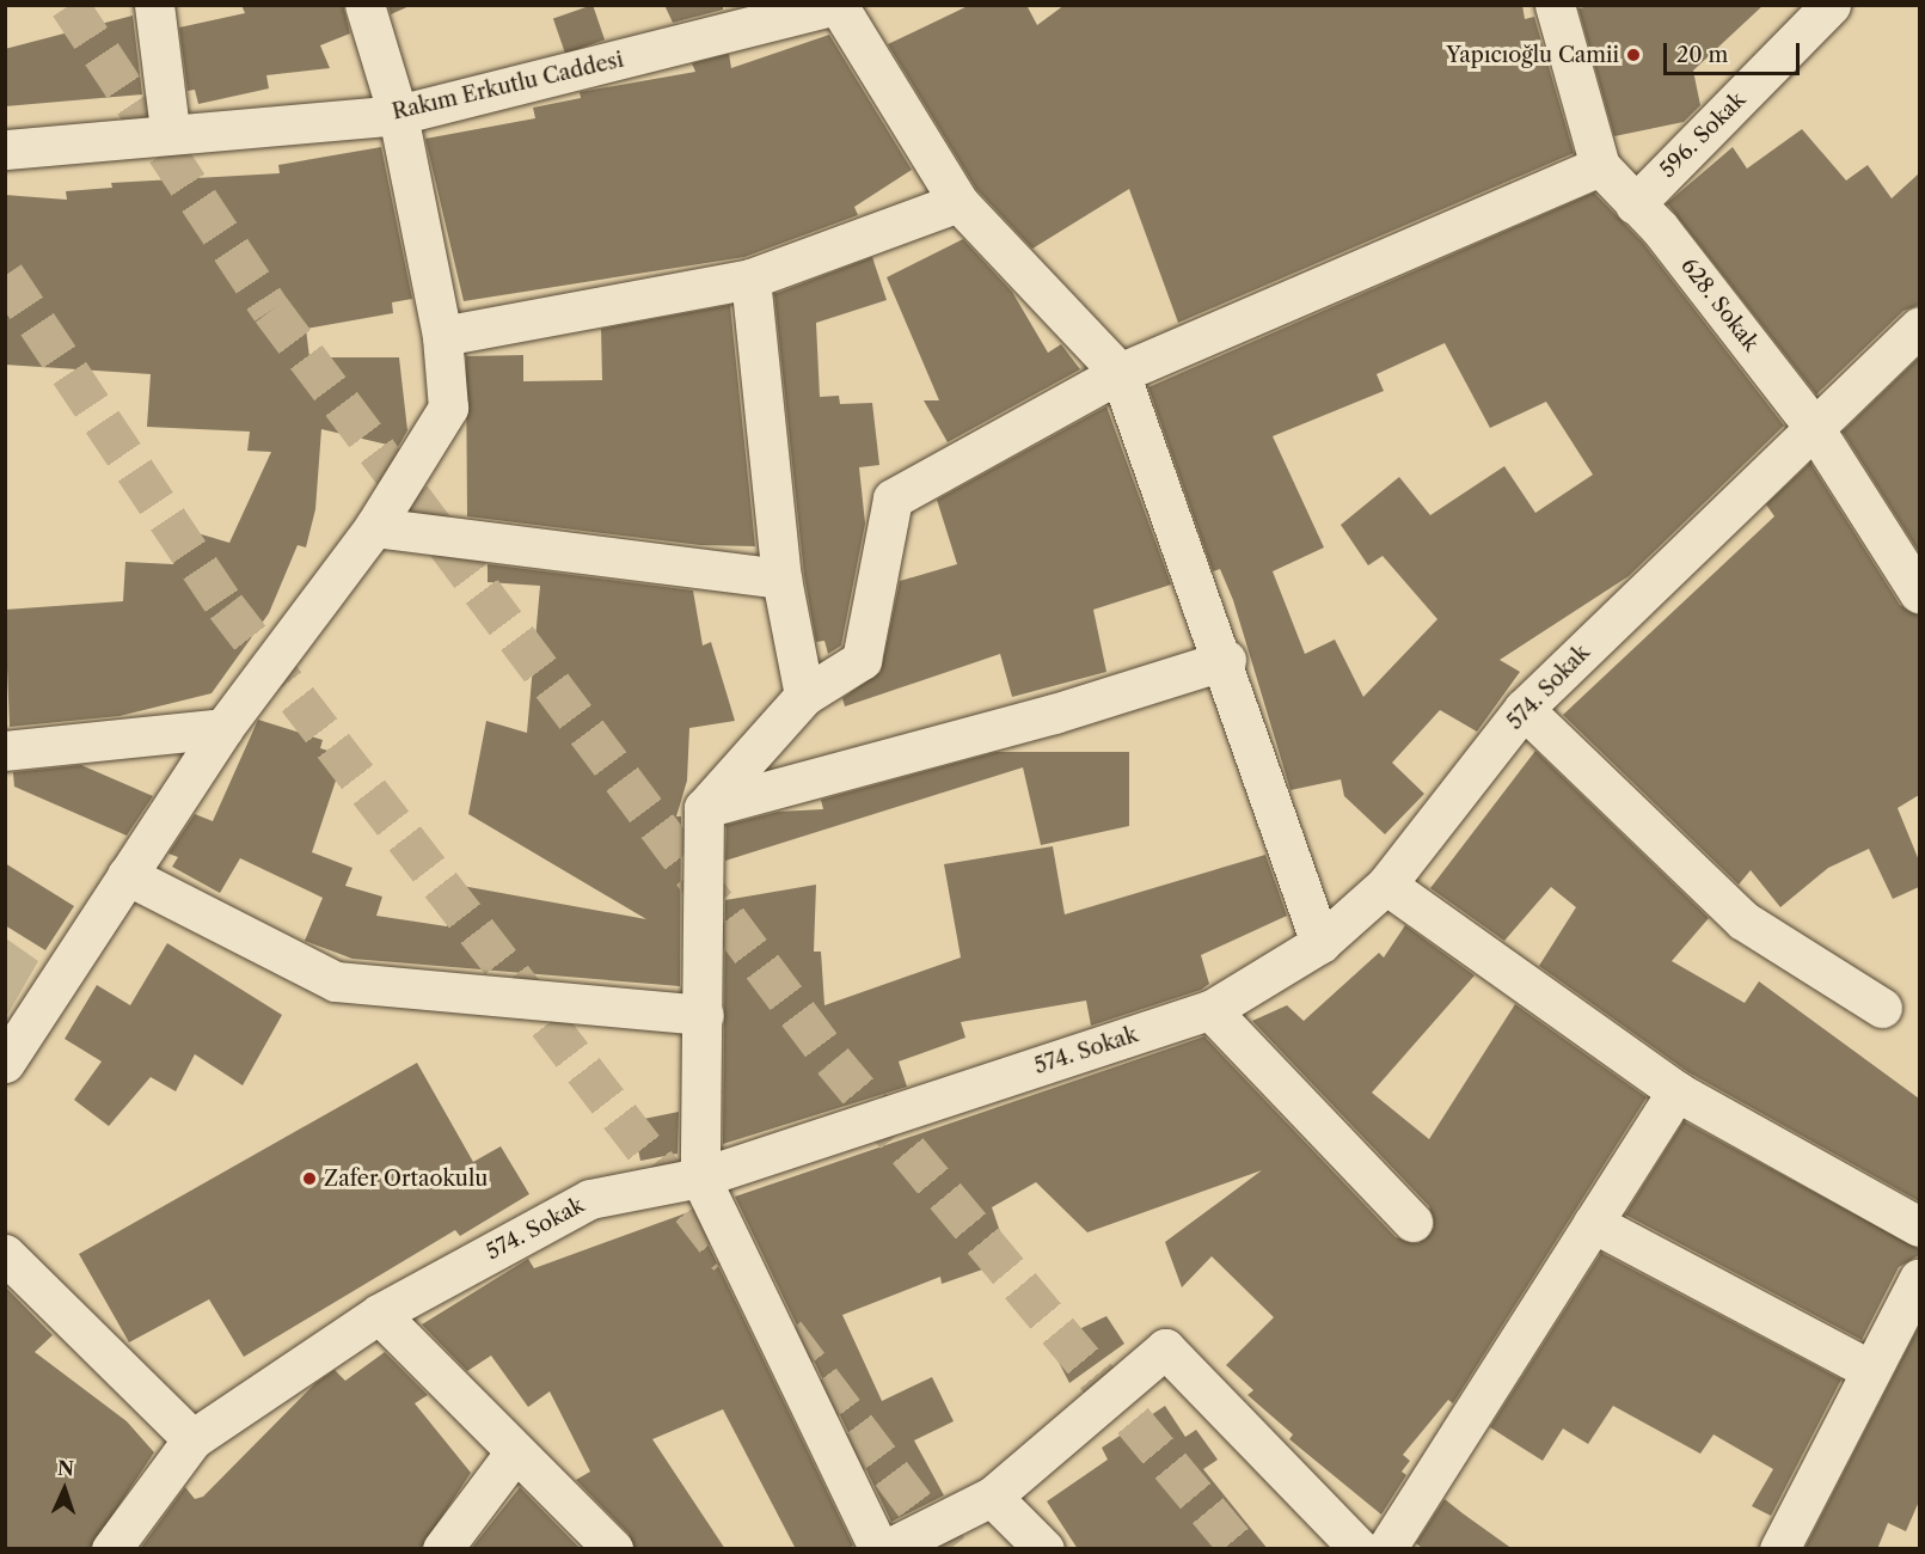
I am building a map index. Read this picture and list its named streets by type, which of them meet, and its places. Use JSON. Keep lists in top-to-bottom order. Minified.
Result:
{"streets":{"street":["Rakım Erkutlu Caddesi","596. Sokak","628. Sokak","574. Sokak"]},"crossings":[["596. Sokak","628. Sokak"],["628. Sokak","574. Sokak"]],"places":["Yapıcıoğlu Camii","Zafer Ortaokulu"],"scale_bar":"20 m","north":"top"}
